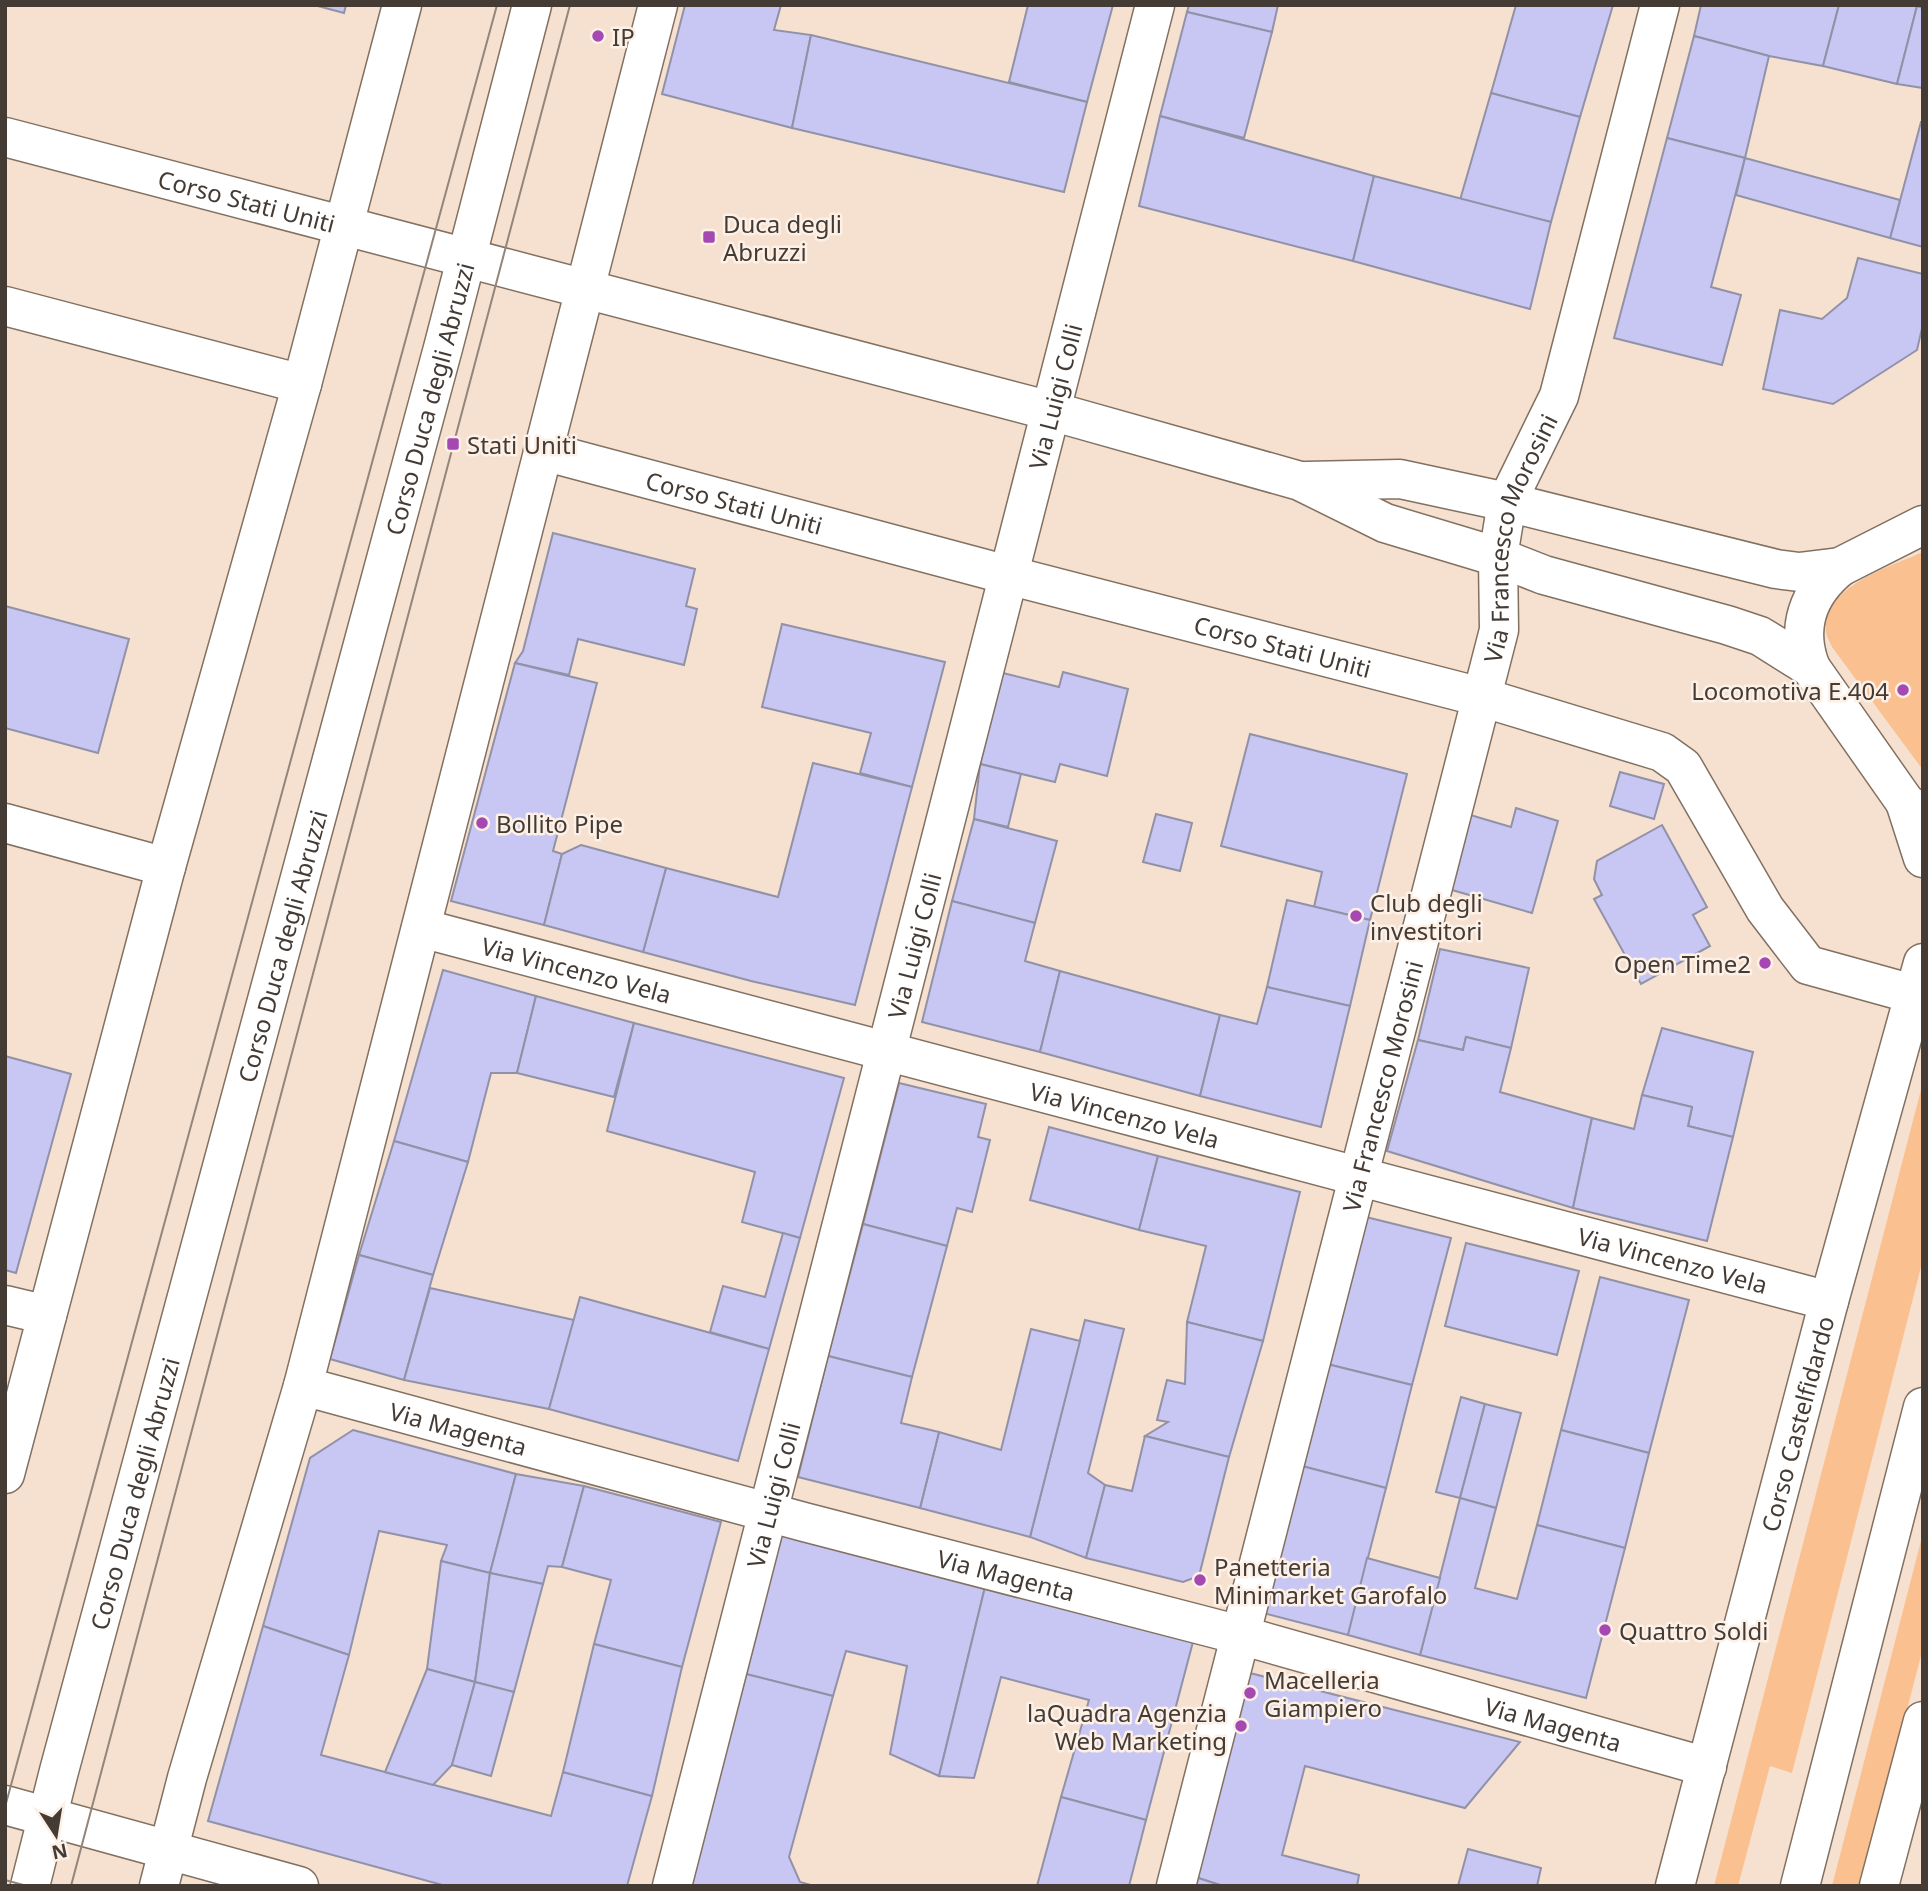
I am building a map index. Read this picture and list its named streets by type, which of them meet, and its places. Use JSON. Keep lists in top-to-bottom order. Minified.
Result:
{"streets":{"street":["Corso Stati Uniti","Via Luigi Colli","Corso Duca degli Abruzzi","Via Francesco Morosini","Via Vincenzo Vela","Corso Castelfidardo","Via Magenta"]},"crossings":[["Corso Stati Uniti","Via Luigi Colli"],["Corso Stati Uniti","Corso Duca degli Abruzzi"],["Corso Stati Uniti","Via Francesco Morosini"],["Corso Stati Uniti","Corso Castelfidardo"],["Via Luigi Colli","Via Vincenzo Vela"],["Via Luigi Colli","Via Magenta"],["Via Francesco Morosini","Via Vincenzo Vela"],["Via Francesco Morosini","Via Magenta"],["Via Vincenzo Vela","Corso Castelfidardo"],["Corso Castelfidardo","Via Magenta"]],"places":{"other":["IP","Locomotiva E.404","Bollito Pipe","Club degli investitori","Open Time2","Panetteria Minimarket Garofalo","Quattro Soldi","Macelleria Giampiero","laQuadra Agenzia Web Marketing"],"transit":["Duca degli Abruzzi","Stati Uniti"]},"north":"bottom"}
